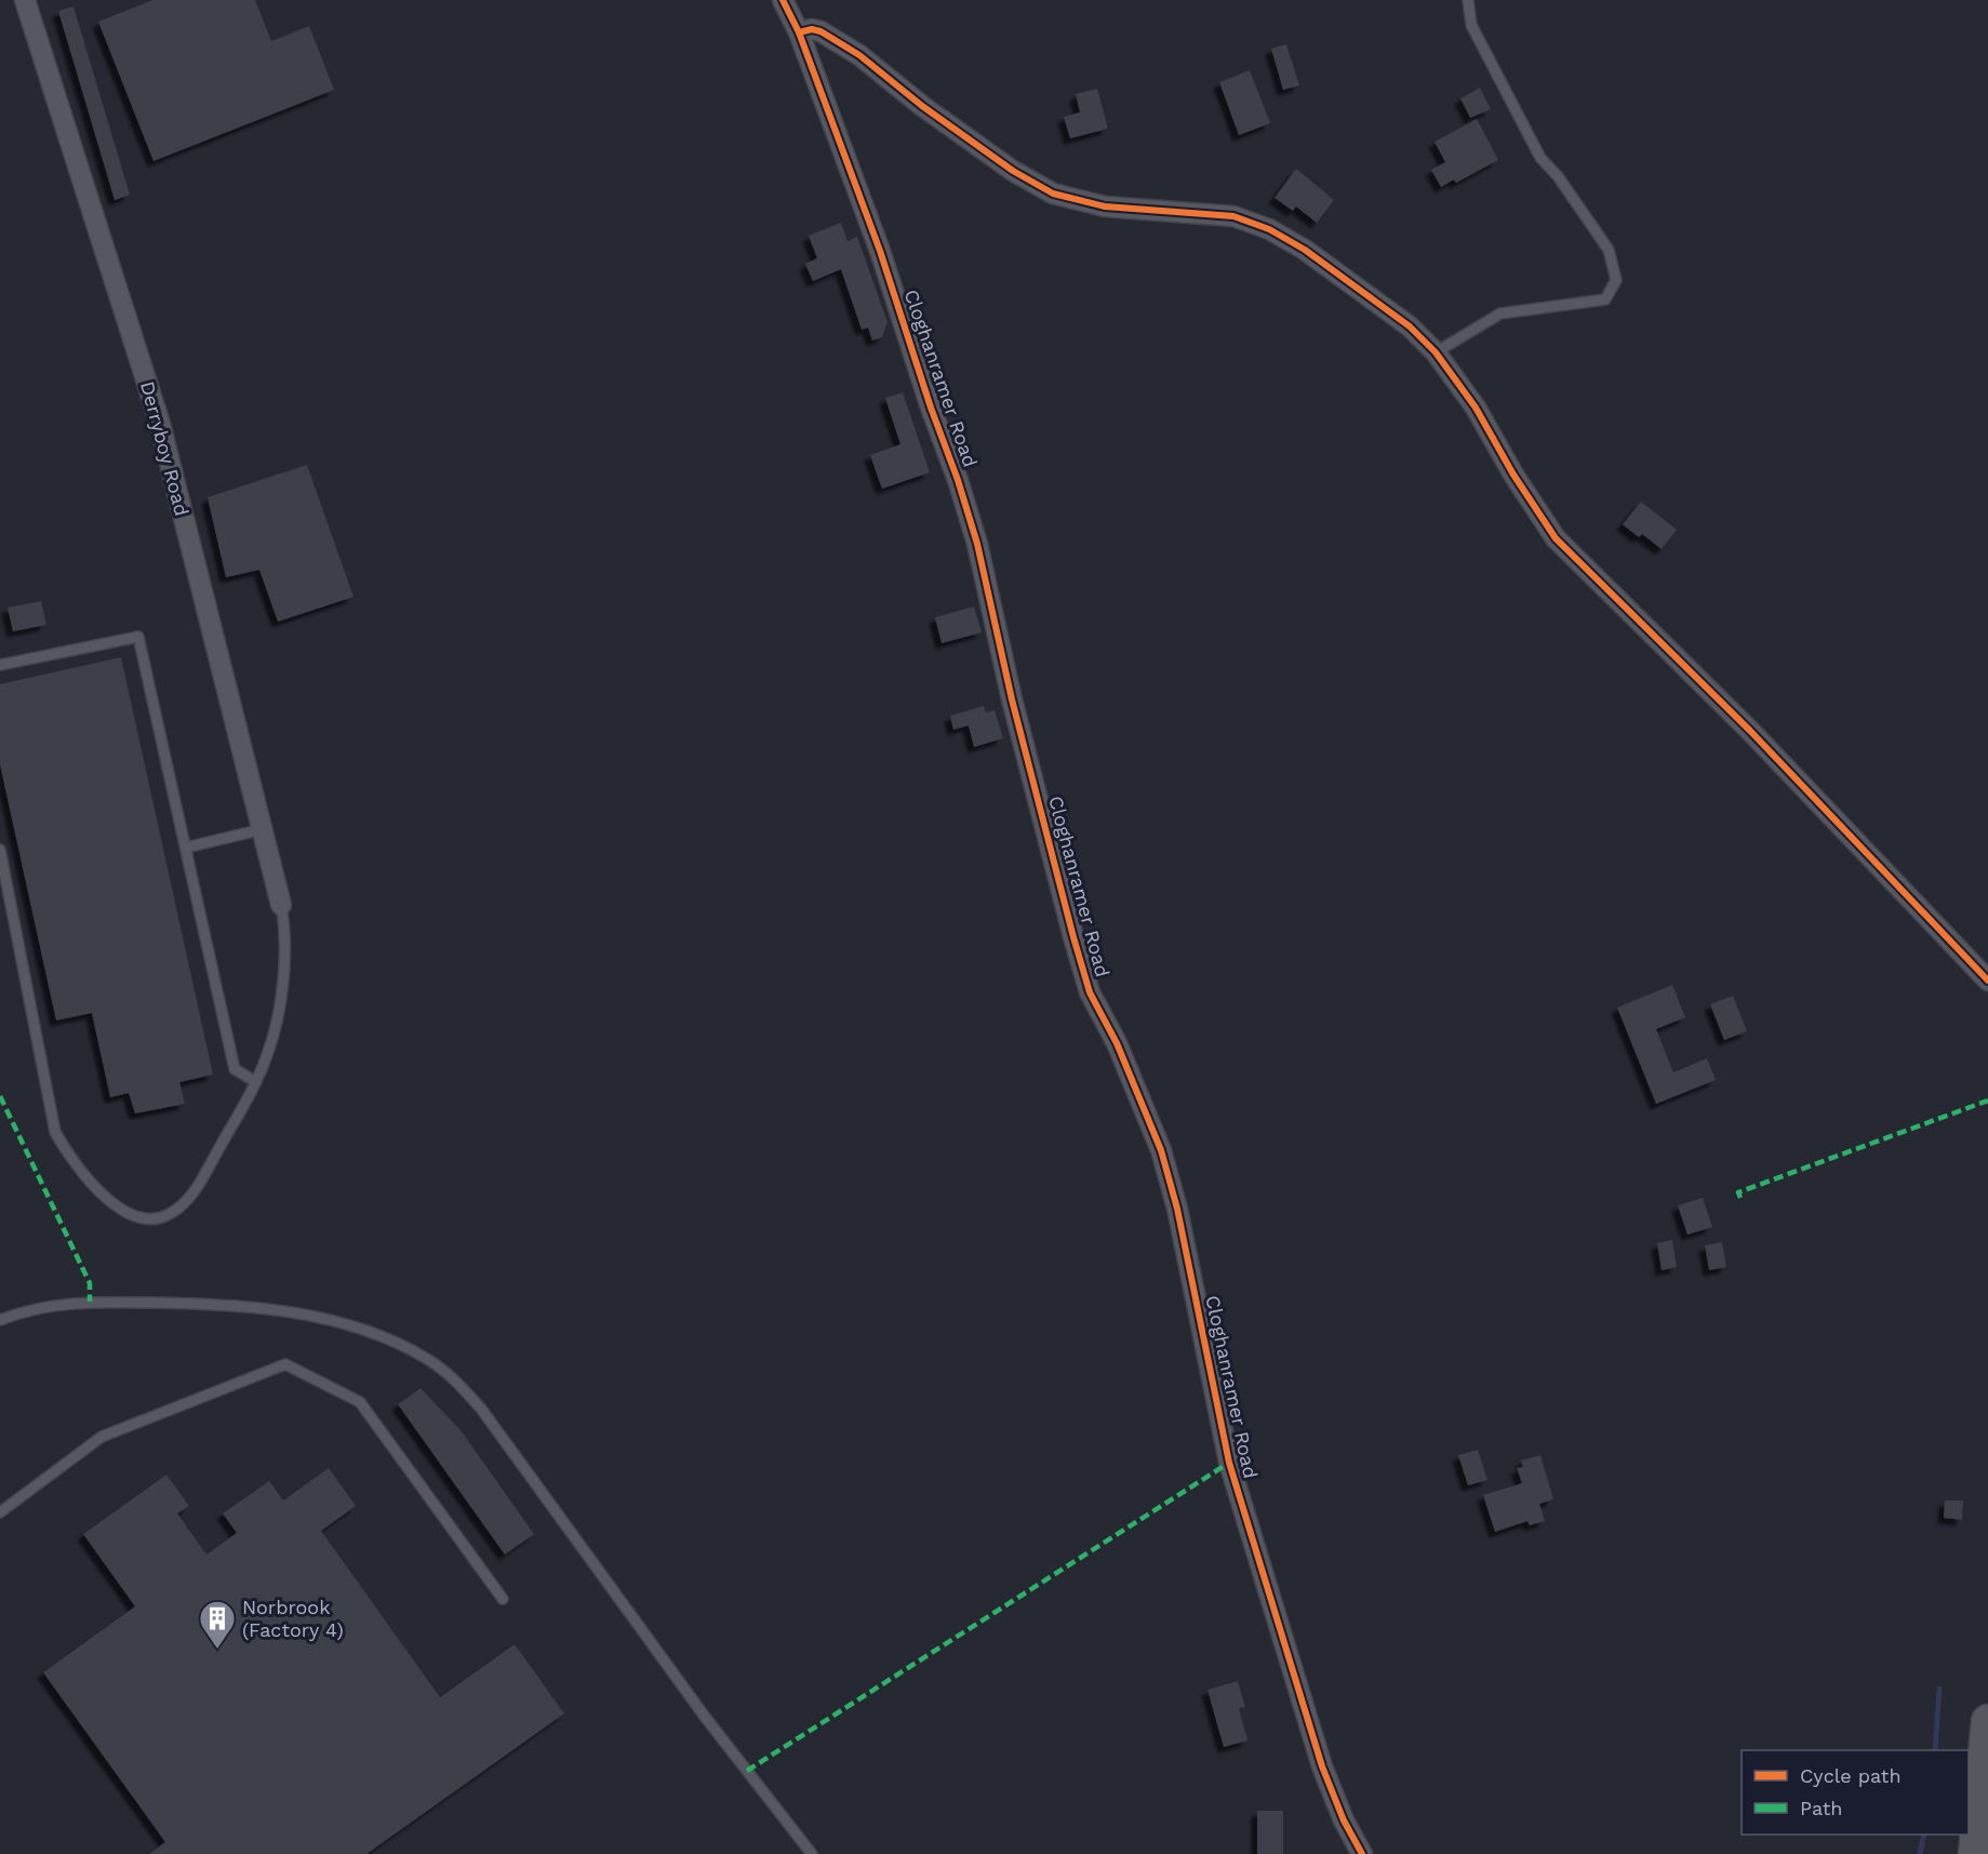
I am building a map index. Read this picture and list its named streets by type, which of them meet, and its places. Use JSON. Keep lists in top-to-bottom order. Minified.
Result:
{"streets":{"street":["Cloghanramer Road","Derryboy Road"]},"places":{"building":["Norbrook (Factory 4)"]},"legend":["Cycle path","Path"]}
